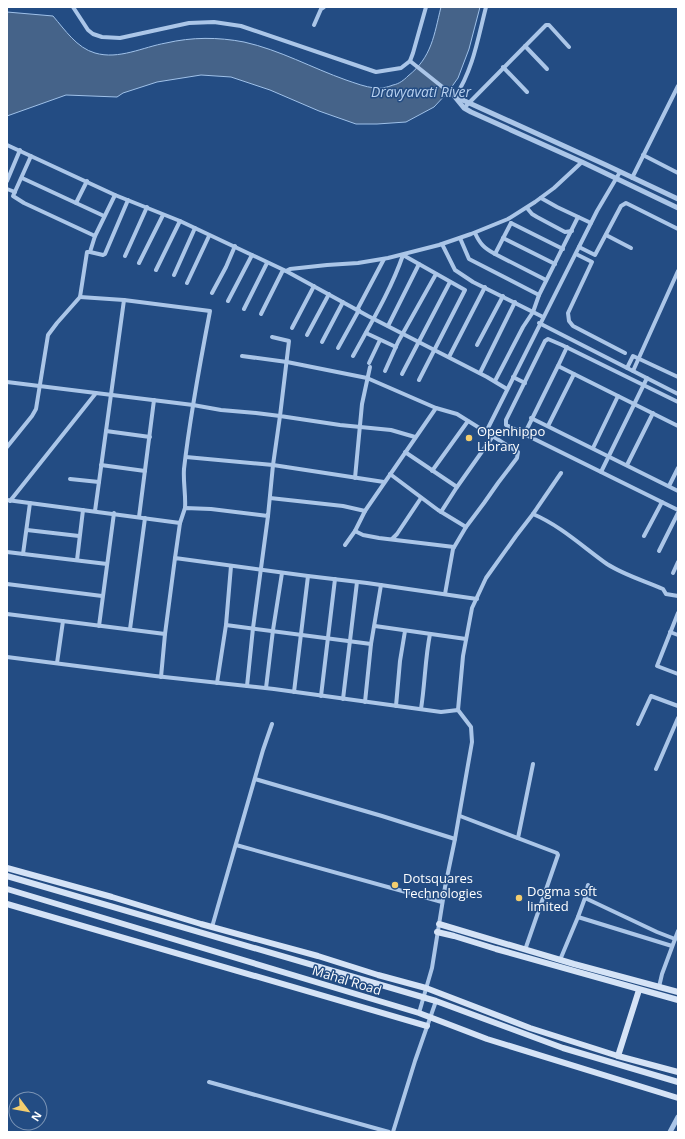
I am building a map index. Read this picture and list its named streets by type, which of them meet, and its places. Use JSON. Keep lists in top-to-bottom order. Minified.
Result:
{"streets":{"main road":["Mahal Road"]},"water":["Dravyavati River"],"places":["Openhippo Library","Dotsquares Technologies","Dogma soft limited"],"north":"bottom right"}
